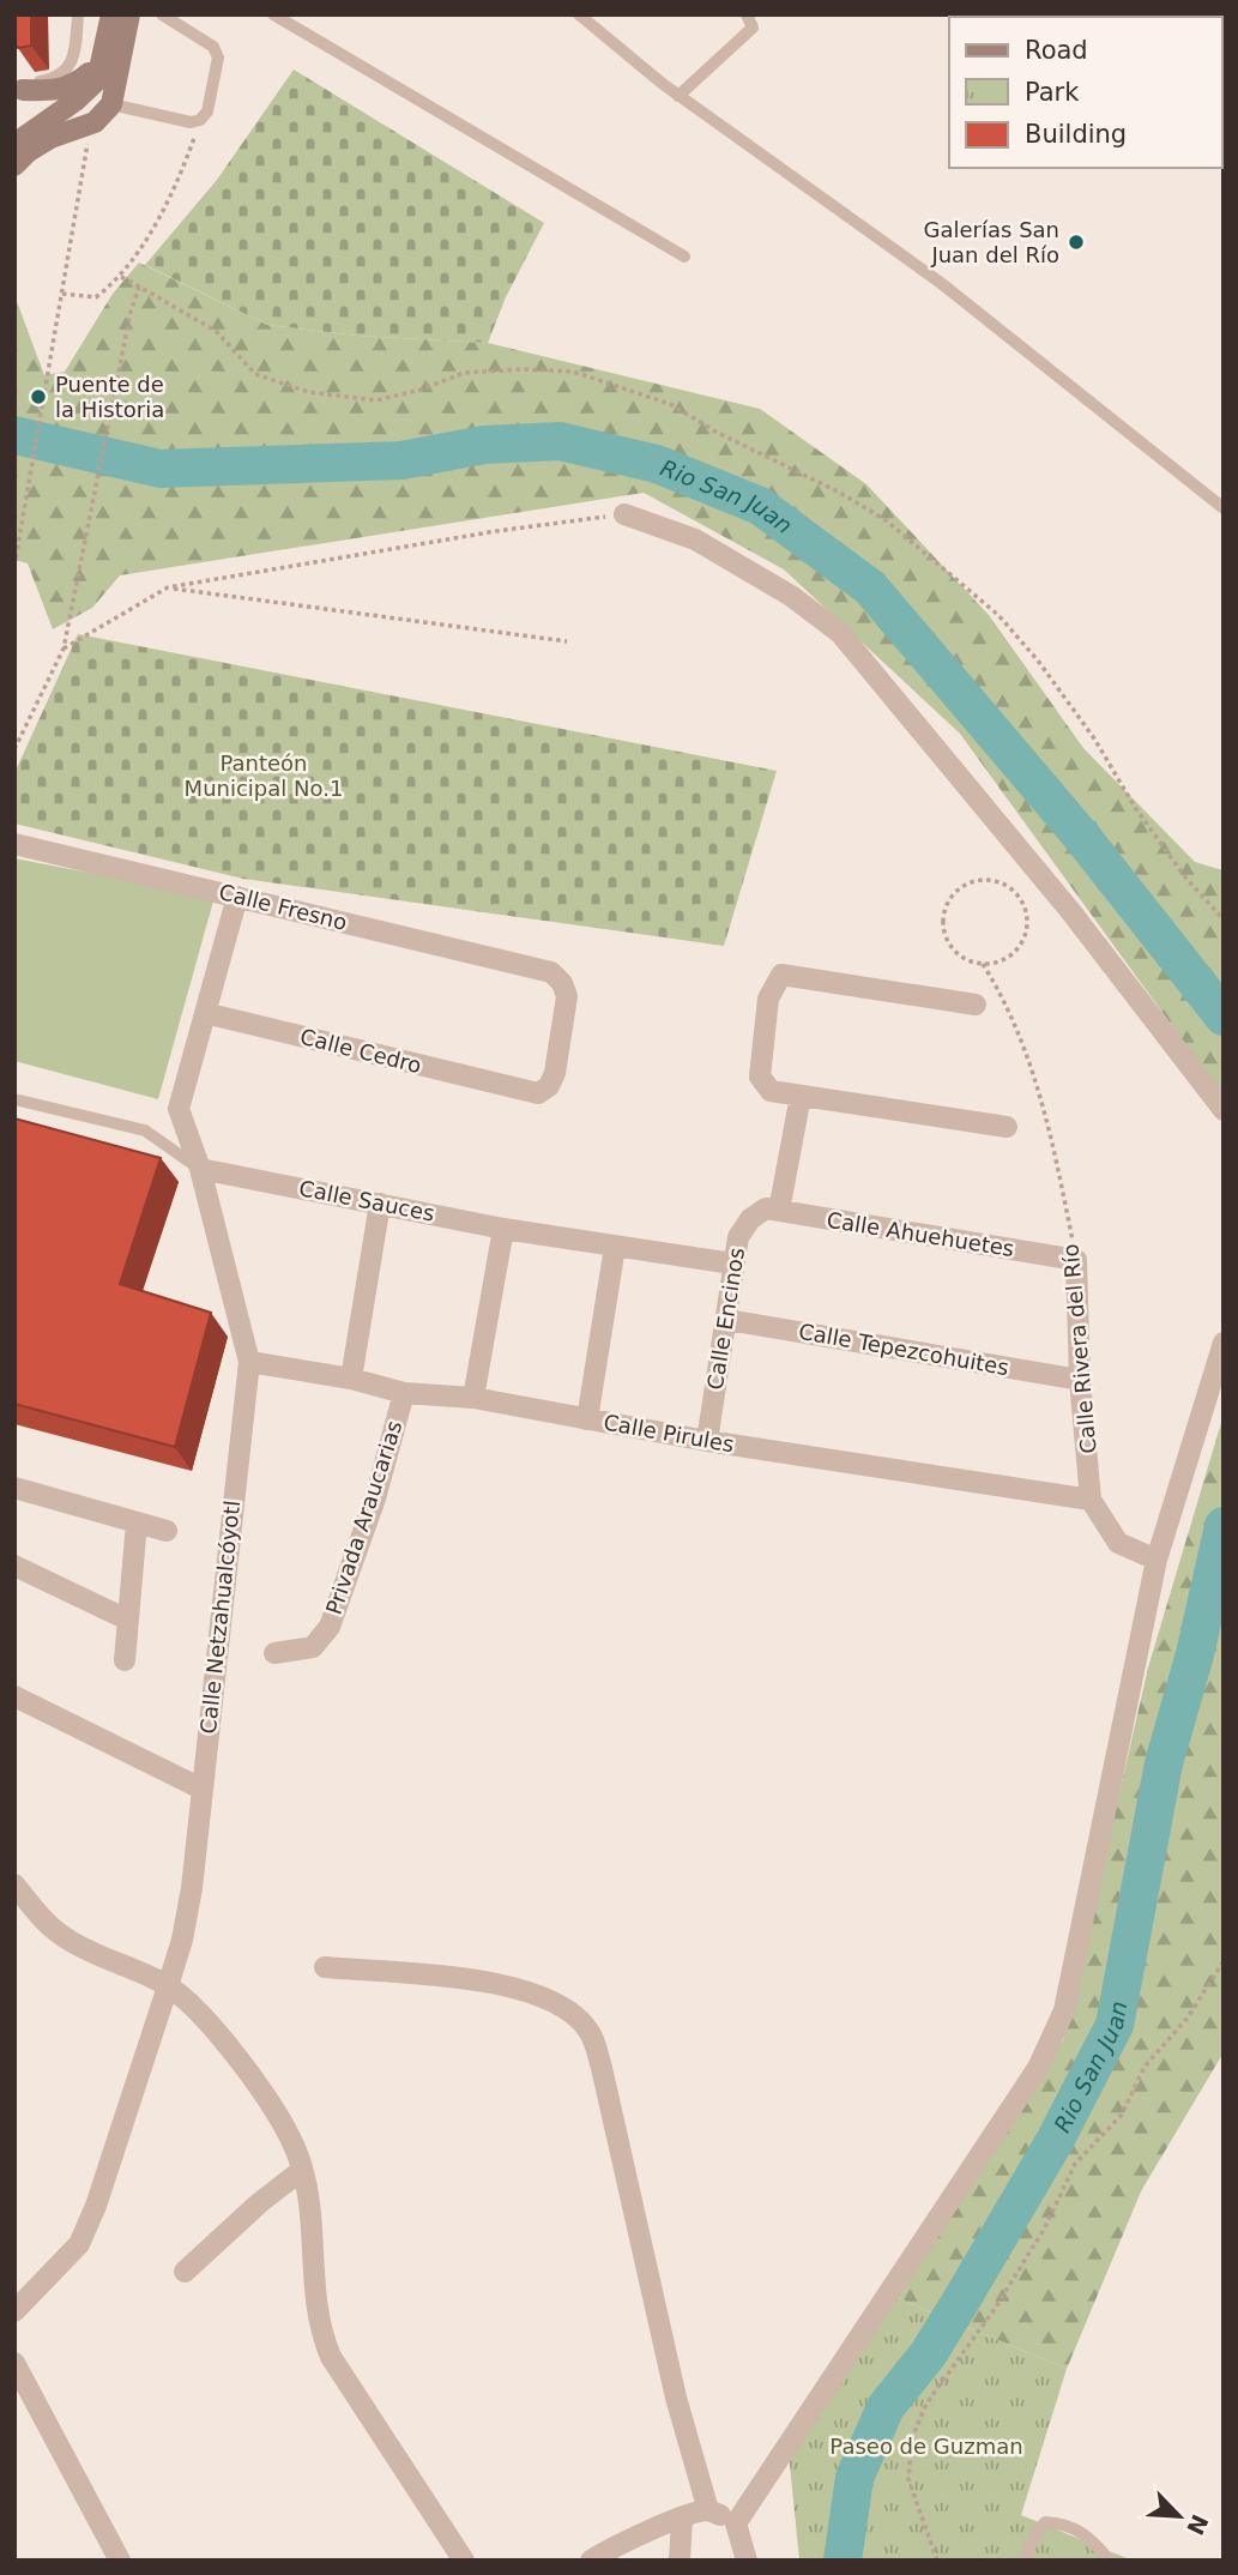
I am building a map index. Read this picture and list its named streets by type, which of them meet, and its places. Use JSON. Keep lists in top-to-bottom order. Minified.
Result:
{"streets":{"street":["Calle Fresno","Calle Cedro","Calle Sauces","Calle Ahuehuetes","Calle Encinos","Calle Rivera del Río","Calle Tepezcohuites","Calle Pirules","Privada Araucarias","Calle Netzahualcóyotl"]},"crossings":[["Calle Fresno","Calle Cedro"],["Calle Fresno","Calle Netzahualcóyotl"],["Calle Cedro","Calle Netzahualcóyotl"],["Calle Sauces","Calle Encinos"],["Calle Sauces","Calle Netzahualcóyotl"],["Calle Ahuehuetes","Calle Encinos"],["Calle Ahuehuetes","Calle Rivera del Río"],["Calle Encinos","Calle Tepezcohuites"],["Calle Encinos","Calle Pirules"],["Calle Rivera del Río","Calle Tepezcohuites"],["Calle Rivera del Río","Calle Pirules"],["Calle Pirules","Privada Araucarias"],["Calle Pirules","Calle Netzahualcóyotl"]],"water":["Rio San Juan"],"parks":["Panteón Municipal No.1","Paseo de Guzman"],"places":["Galerías San Juan del Río","Puente de la Historia"],"legend":["Road","Park","Building"],"north":"bottom right"}
